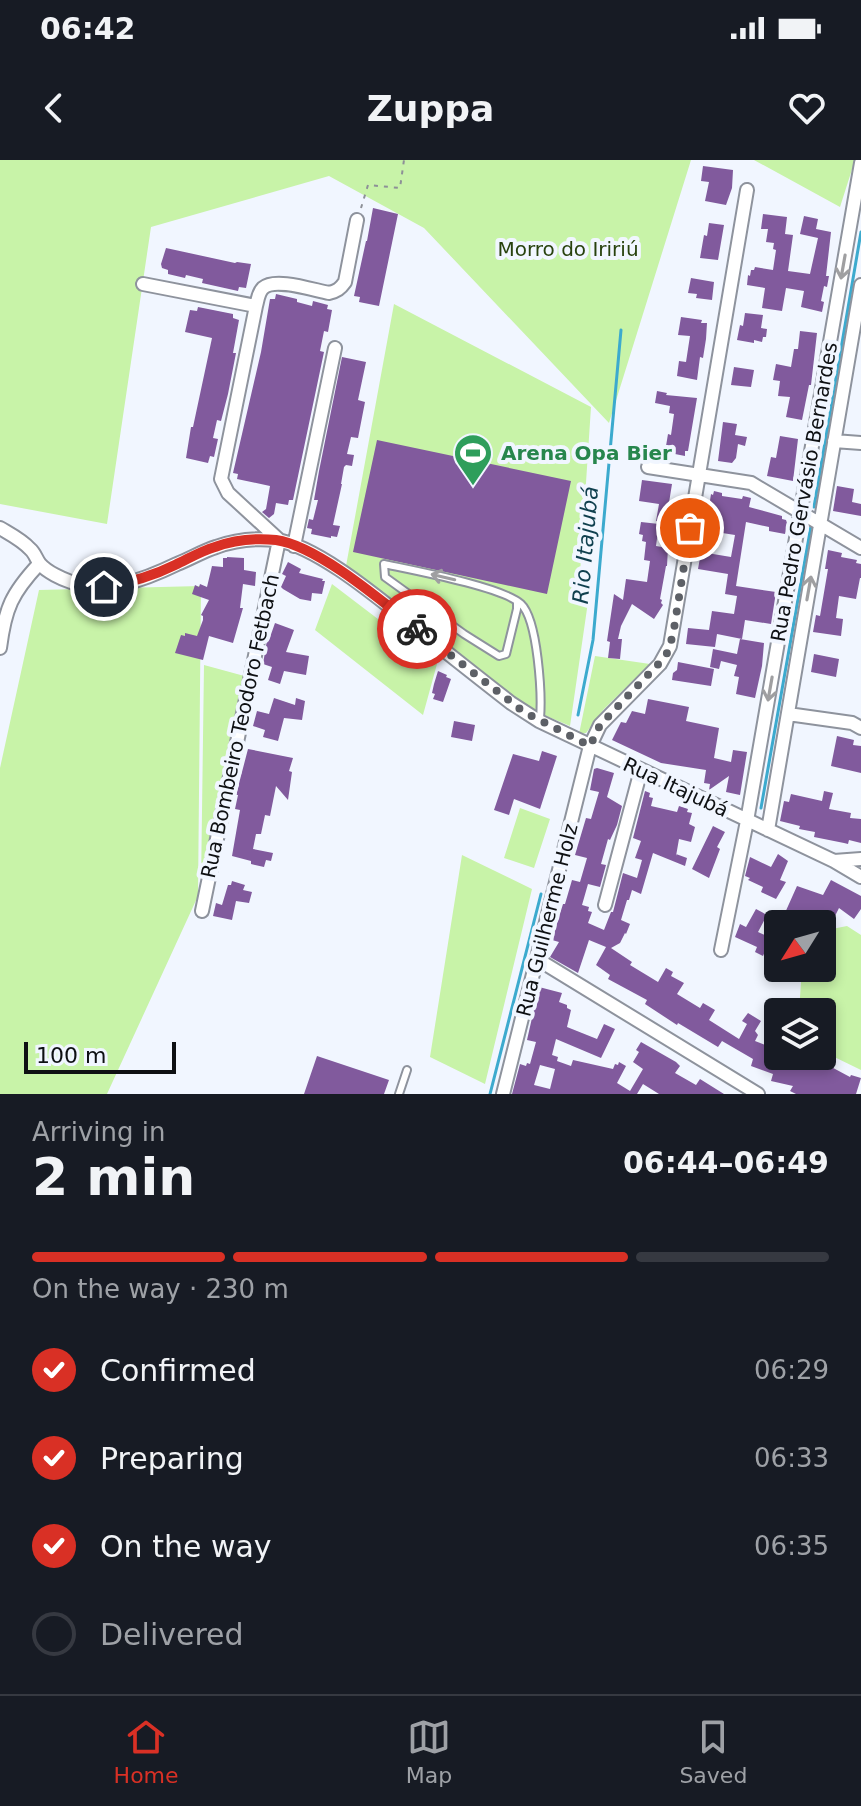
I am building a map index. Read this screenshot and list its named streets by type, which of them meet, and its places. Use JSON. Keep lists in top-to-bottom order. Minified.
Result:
{"streets":{"street":["Rua Pedro Gervásio Bernardes","Rua Bombeiro Teodoro Fetbach","Rua Itajubá","Rua Guilherme Holz"]},"crossings":[["Rua Pedro Gervásio Bernardes","Rua Itajubá"],["Rua Bombeiro Teodoro Fetbach","Rua Itajubá"],["Rua Itajubá","Rua Guilherme Holz"]],"water":["Rio Itajubá"],"parks":["Morro do Iririú"],"places":{"sports":["Arena Opa Bier"]},"scale_bar":"100 m","north":"bottom left","page":{"status":"06:42","header":"Zuppa","scale":"100 m","heading":["2 min","Arriving in","06:44–06:49"],"bar":"On the way · 230 m","list":[["Confirmed","06:29"],["Preparing","06:33"],["On the way","06:35"],"Delivered"],"tabs":["Home","Map","Saved"]}}
